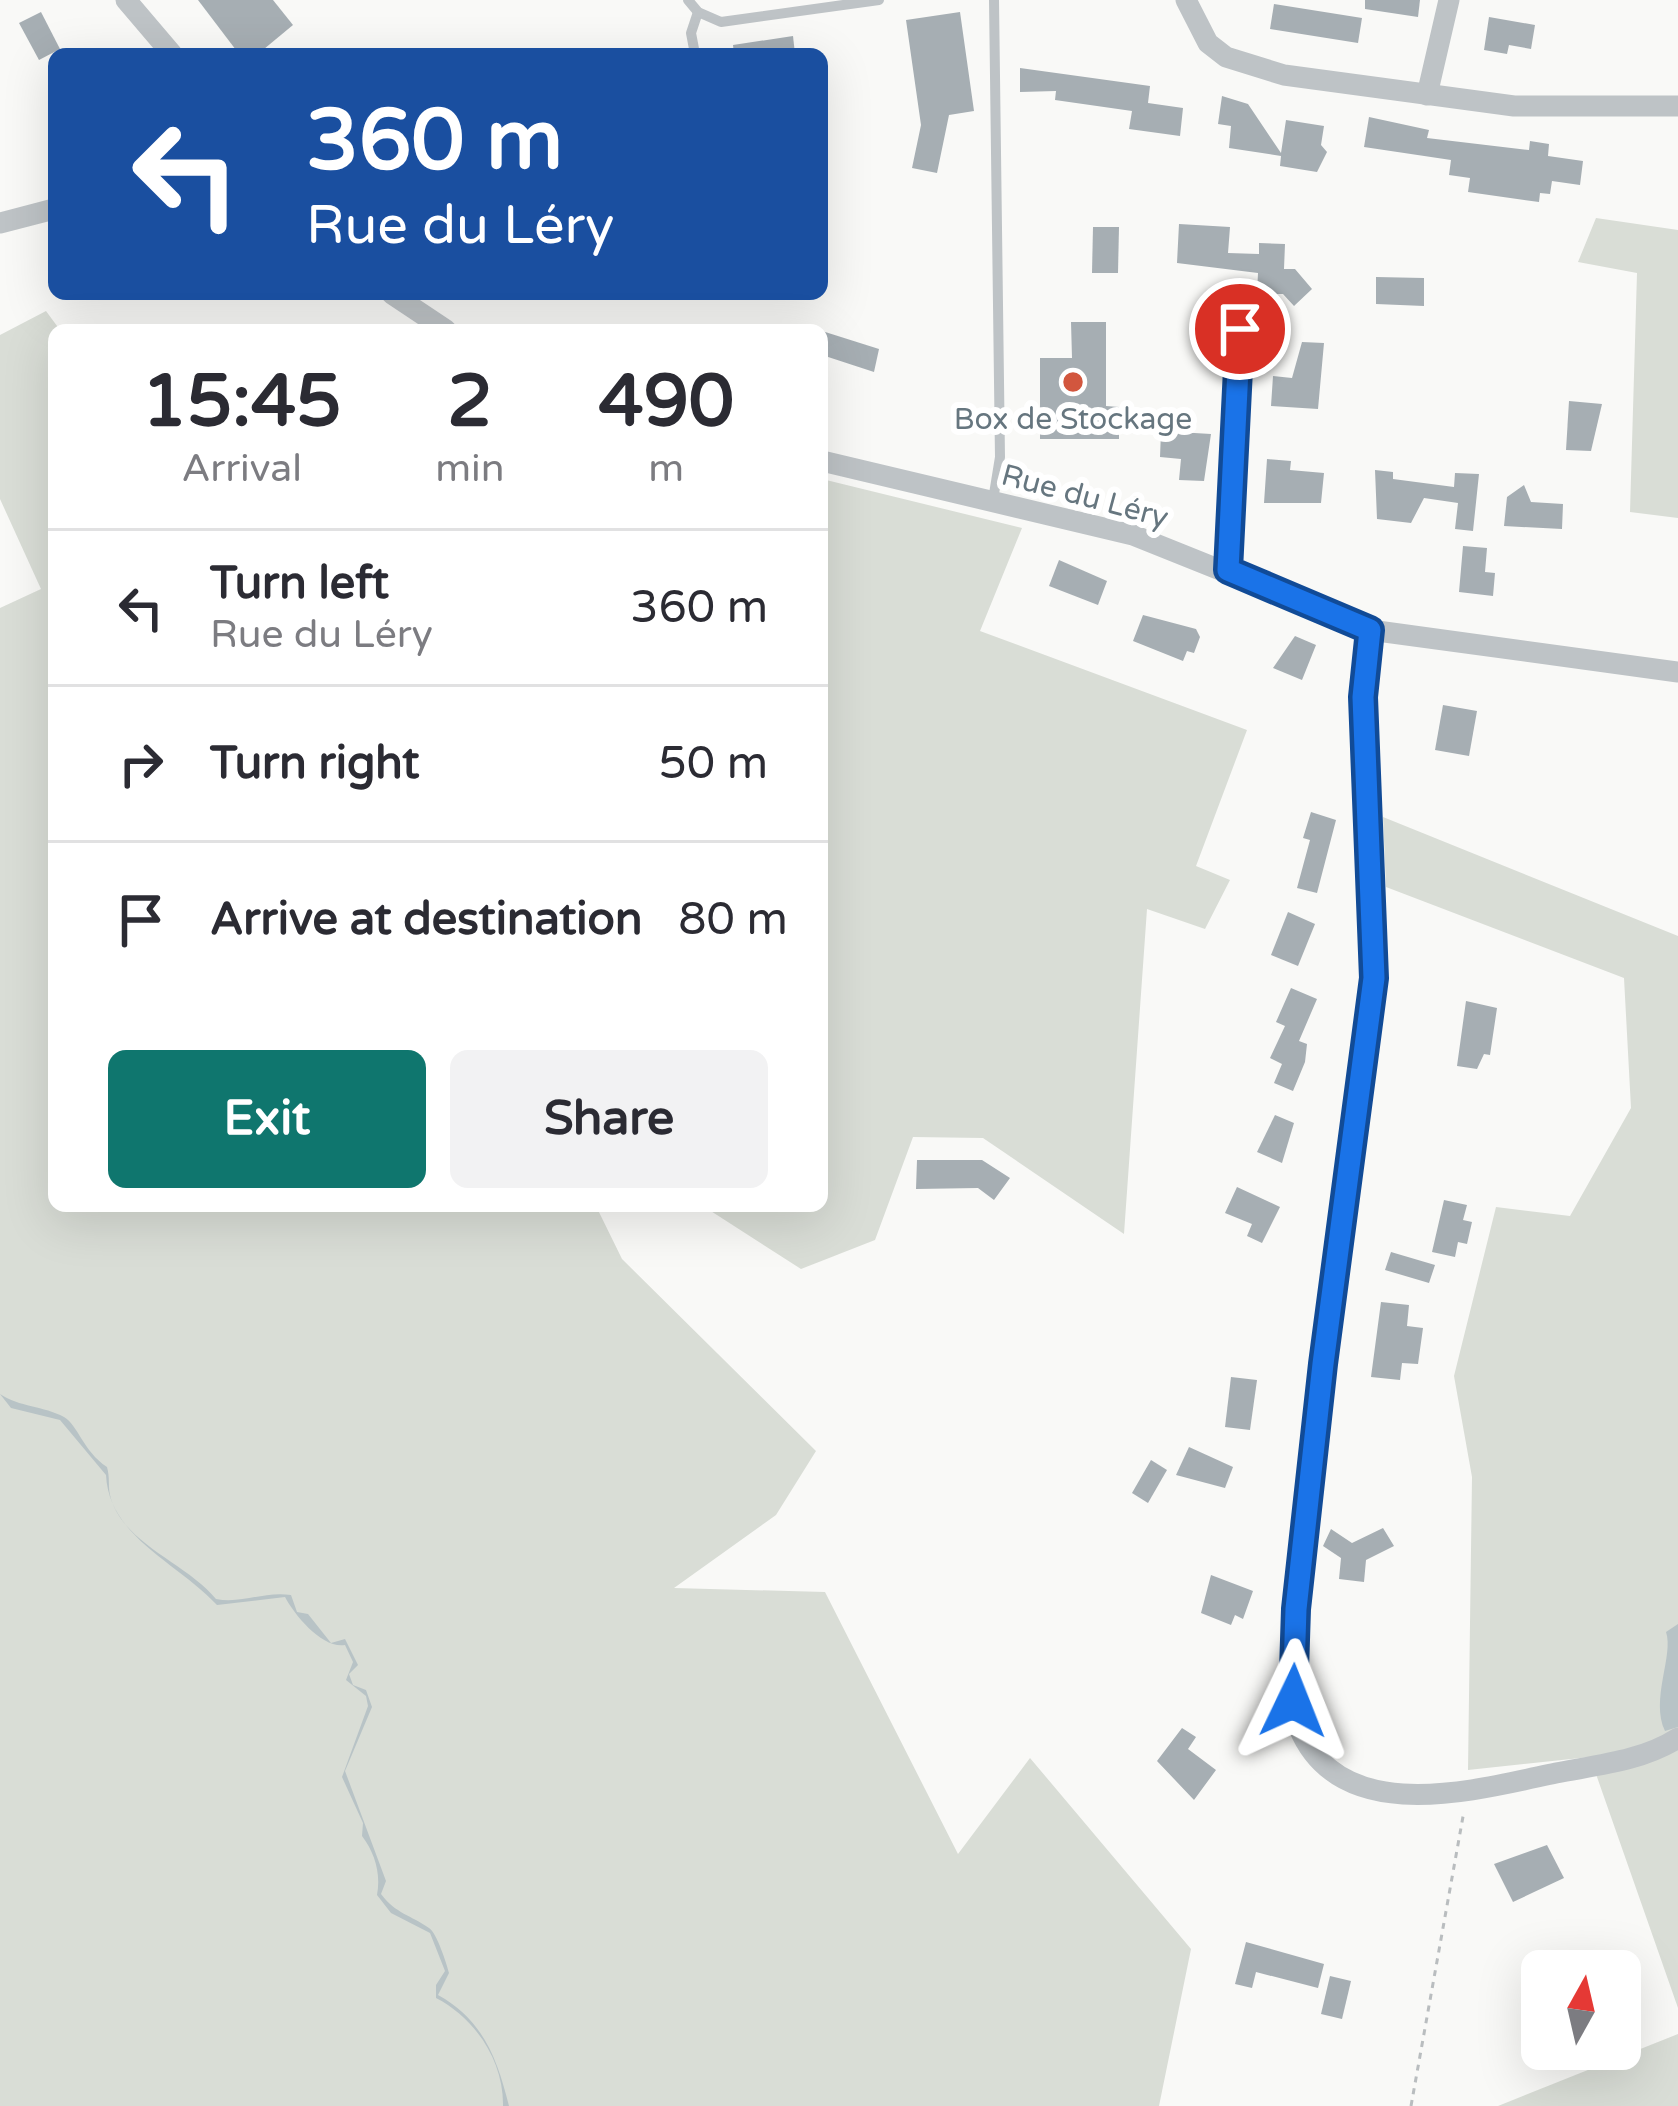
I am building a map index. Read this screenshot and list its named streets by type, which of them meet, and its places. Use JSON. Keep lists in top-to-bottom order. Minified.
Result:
{"streets":{"street":["Rue du Léry"]},"places":["Box de Stockage"],"north":"top","page":{"turn":["360 m","Rue du Léry"],"eta":["15:45","Arrival","2","min","490","m"],"list":[{"name":"Turn left","note":"Rue du Léry","value":"360 m"},{"name":"Turn right","value":"50 m"},{"name":"Arrive at destination","value":"80 m"}],"buttons":["Exit","Share"]}}
